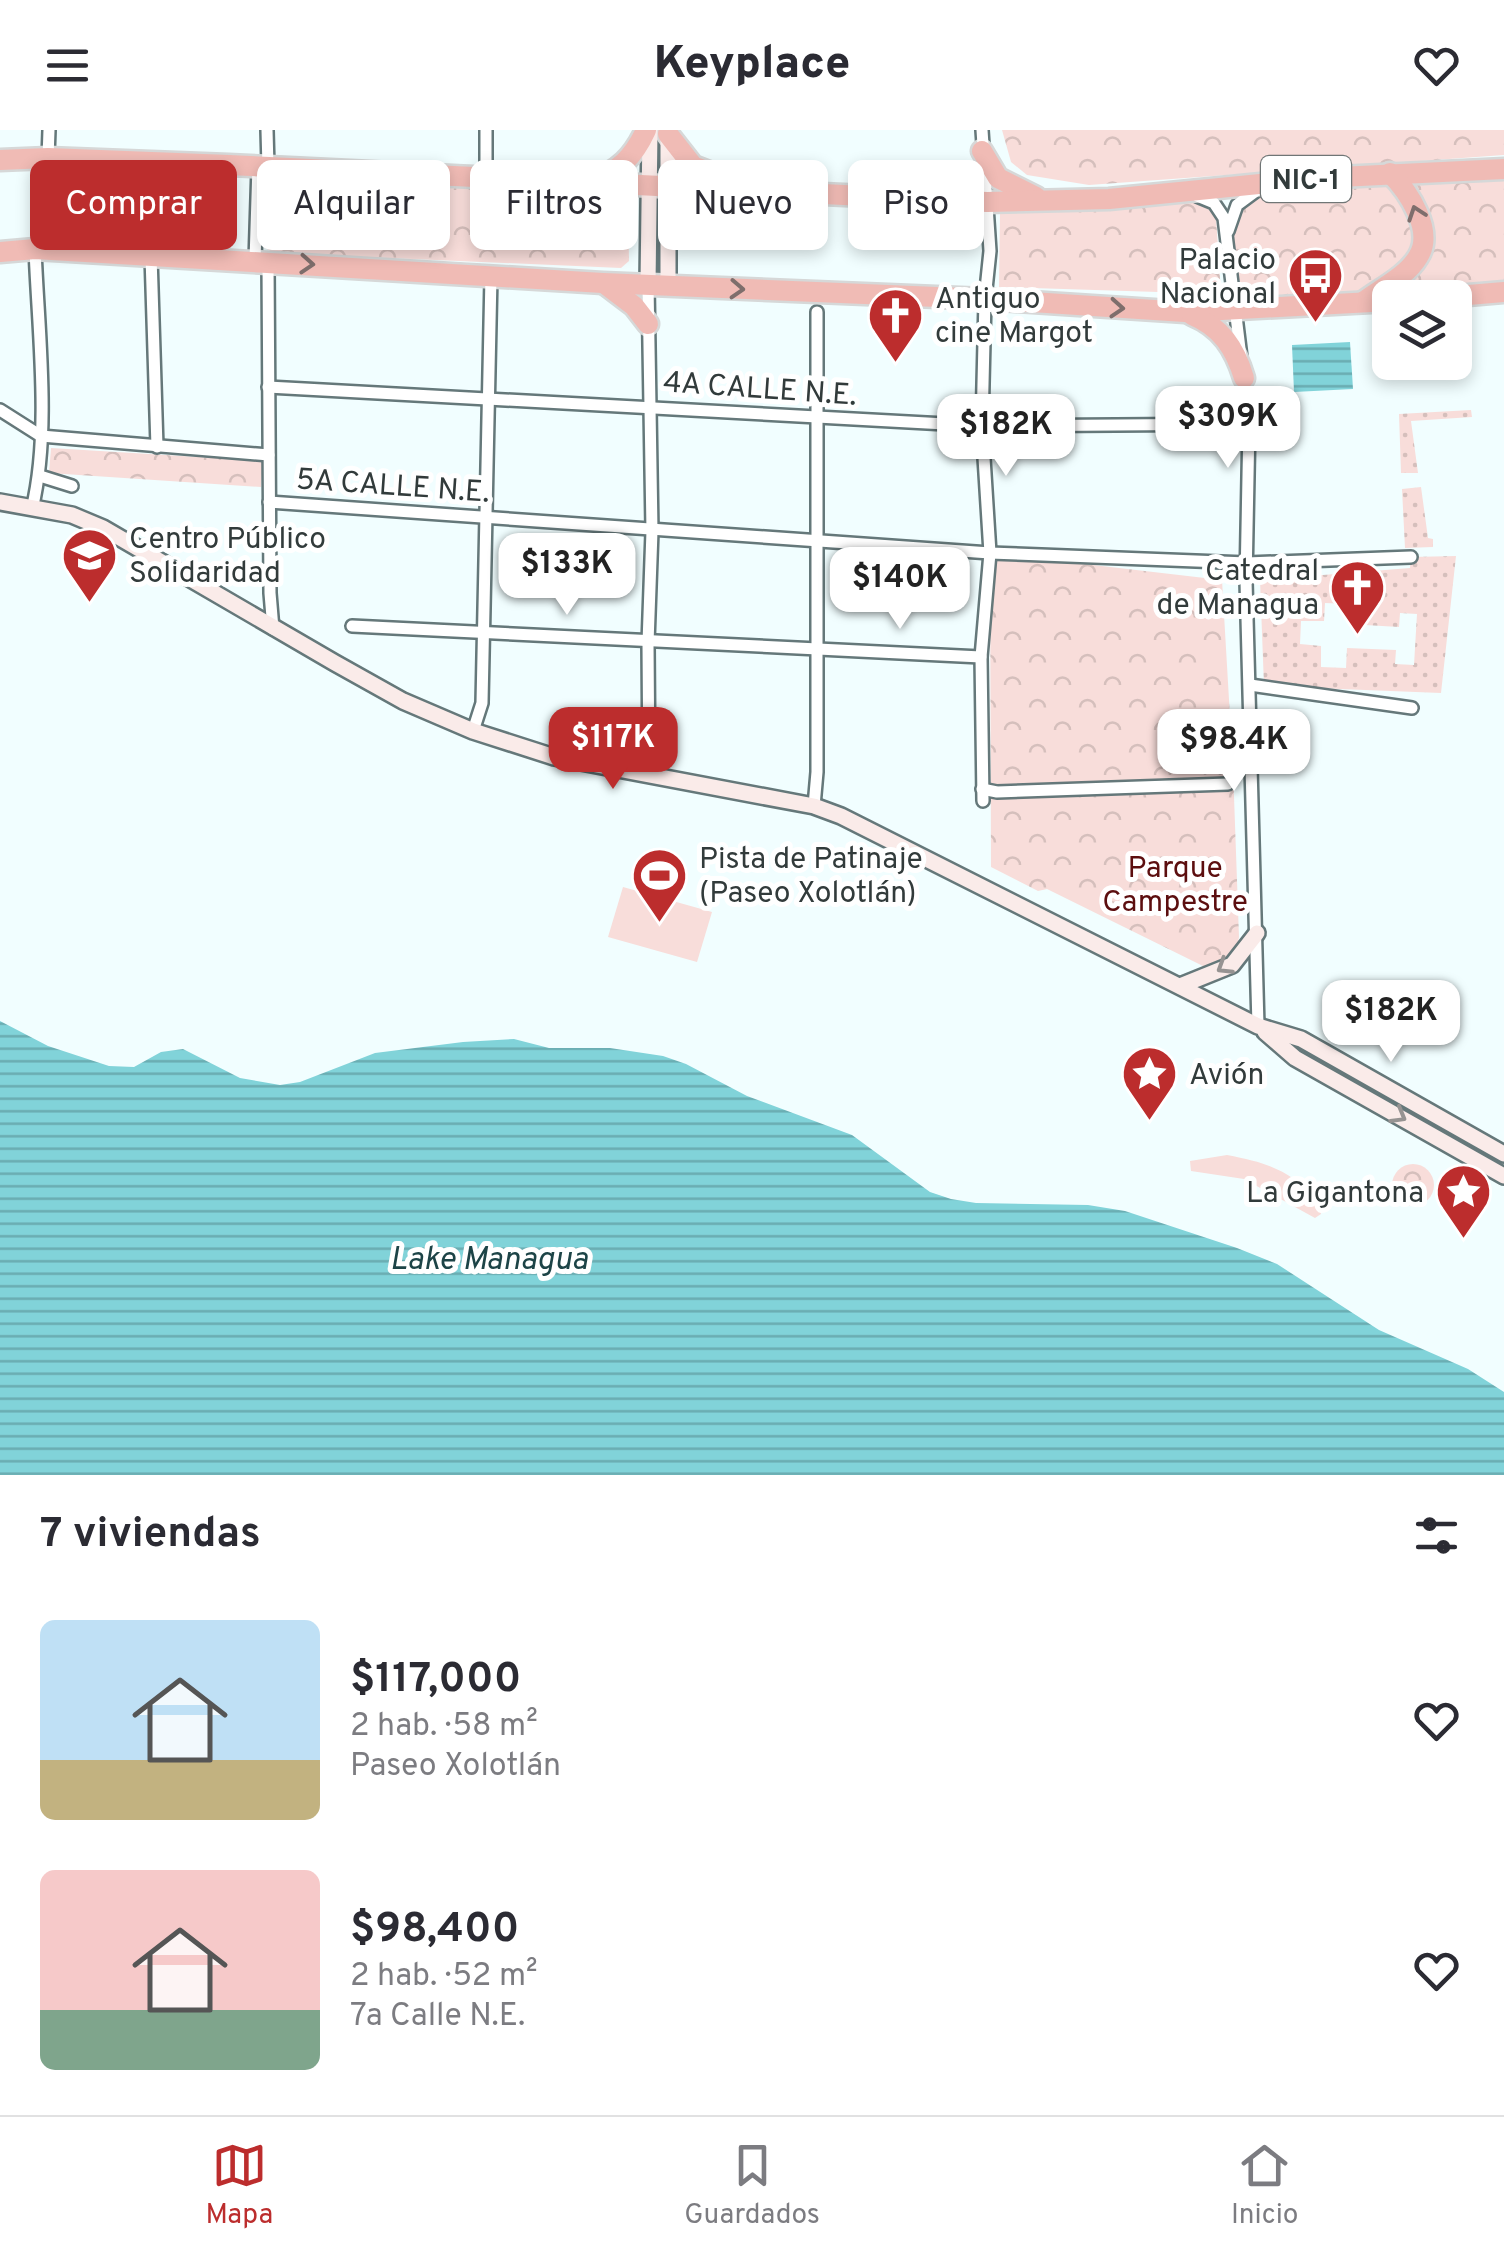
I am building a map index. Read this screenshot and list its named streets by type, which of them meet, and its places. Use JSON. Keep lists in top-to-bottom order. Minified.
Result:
{"streets":{"highway":["NIC-1"],"street":["4A CALLE N.E.","5A CALLE N.E."]},"water":["Lake Managua"],"parks":["Parque Campestre"],"places":{"bus stop":["Palacio Nacional"],"church":["Antiguo cine Margot","Catedral de Managua"],"school or university":["Centro Público Solidaridad"],"sports":["Pista de Patinaje (Paseo Xolotlán)"],"place":["Avión","La Gigantona"]},"page":{"header":"Keyplace","chip":["Comprar","Alquilar","Filtros","Nuevo","Piso"],"price":["$309K","$182K","$133K","$140K","$117K","$98.4K","$182K"],"heading":"7 viviendas","list":[{"name":"$117,000","note":"2 hab. · 58 m² · Paseo Xolotlán"},{"name":"$98,400","note":"2 hab. · 52 m² · 7a Calle N.E."}],"tabs":["Mapa","Guardados","Inicio"]}}
